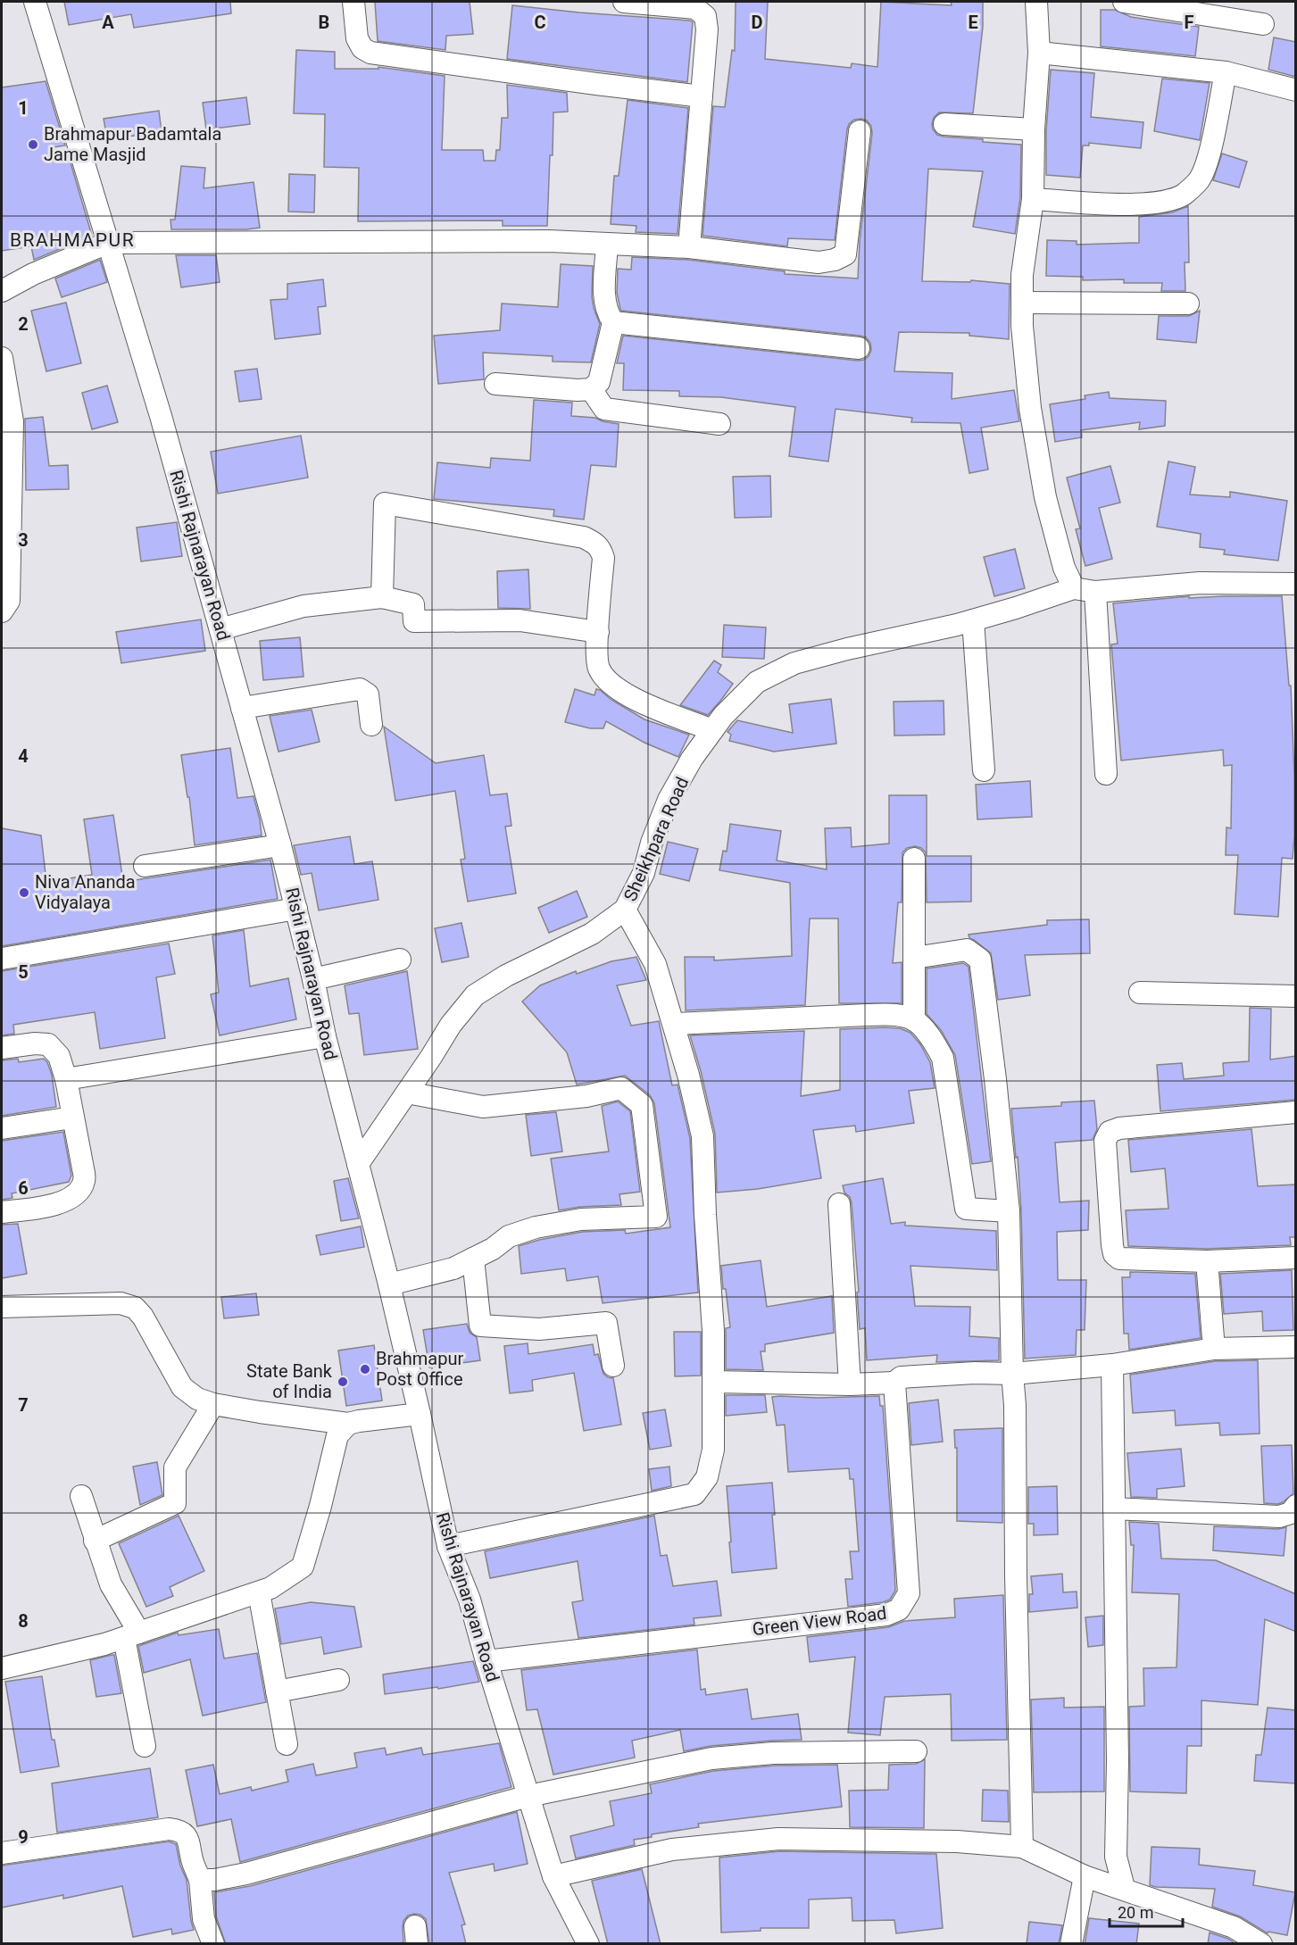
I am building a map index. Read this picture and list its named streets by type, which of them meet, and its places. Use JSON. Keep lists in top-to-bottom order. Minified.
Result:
{"streets":{"street":["Rishi Rajnarayan Road","Sheikhpara Road","Green View Road"]},"crossings":[["Rishi Rajnarayan Road","Sheikhpara Road"],["Rishi Rajnarayan Road","Green View Road"]],"districts":["BRAHMAPUR"],"places":["Brahmapur Badamtala Jame Masjid","Niva Ananda Vidyalaya","Brahmapur Post Office","State Bank of India"],"scale_bar":"20 m","grid":{"columns":["A","B","C","D","E","F"],"rows":["1","2","3","4","5","6","7","8","9"]}}
